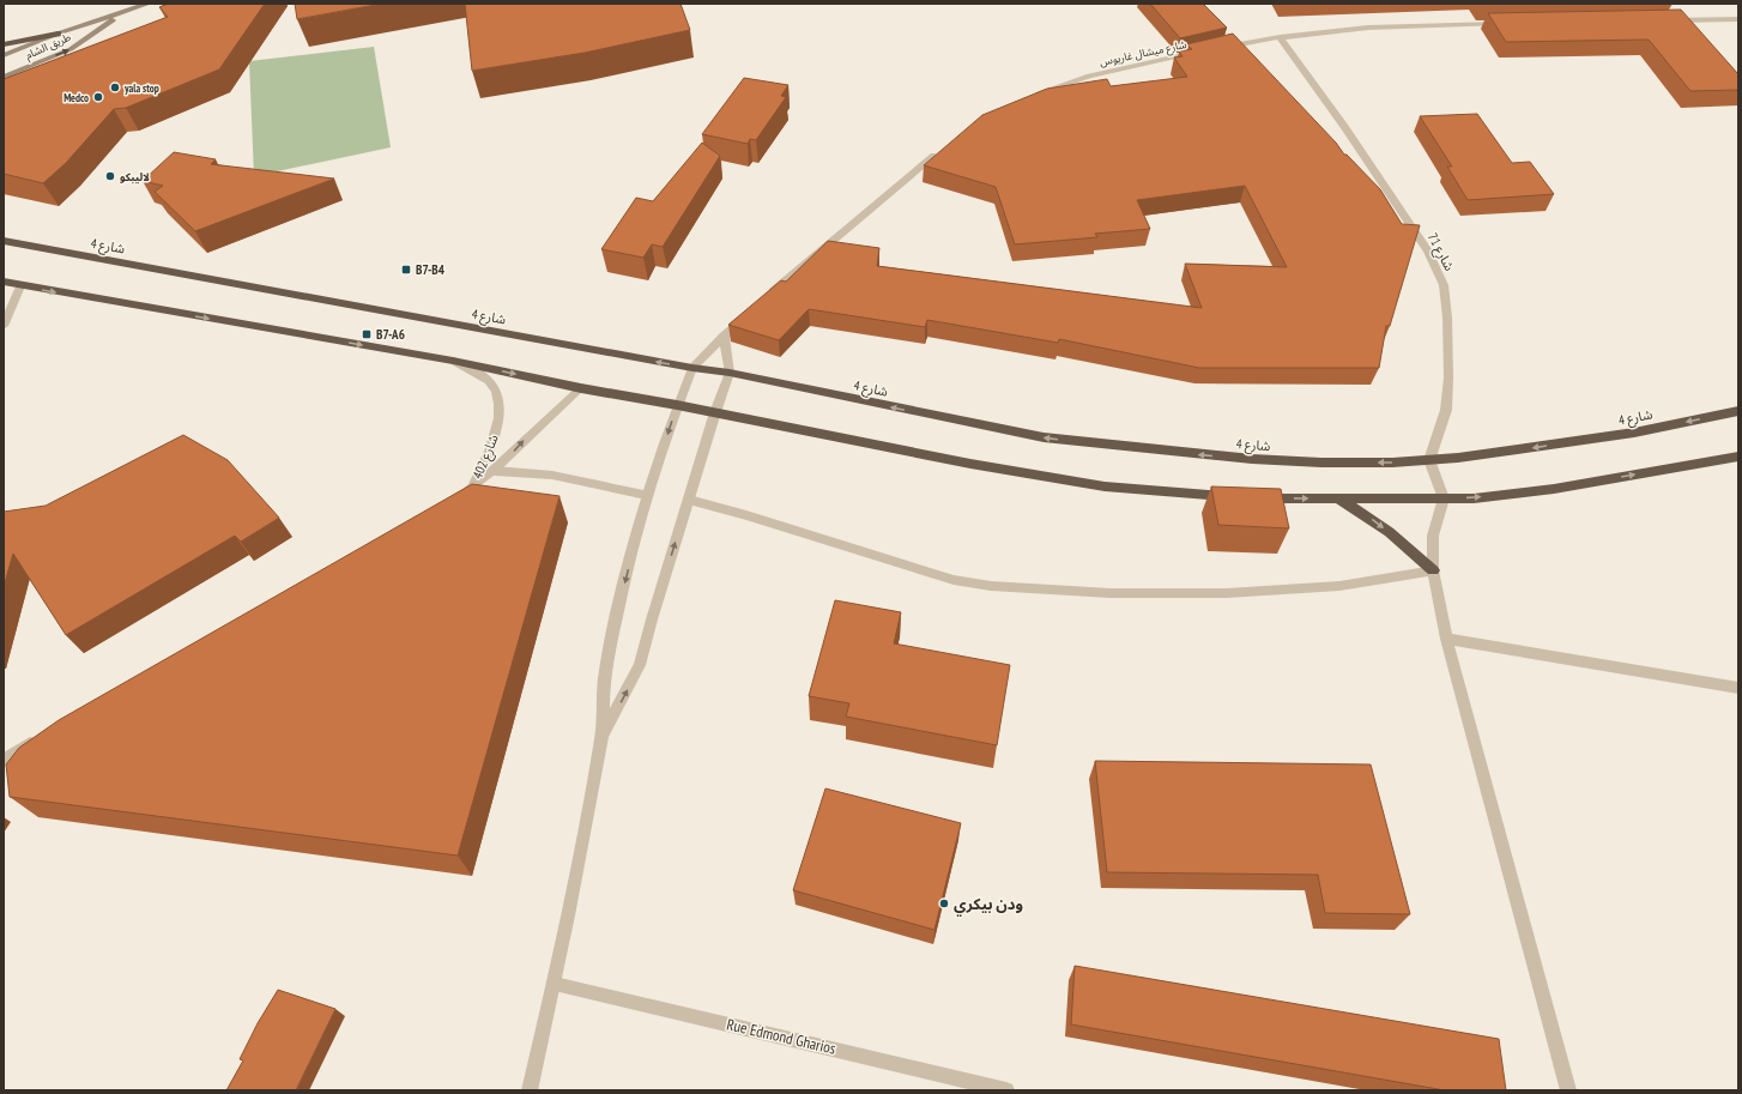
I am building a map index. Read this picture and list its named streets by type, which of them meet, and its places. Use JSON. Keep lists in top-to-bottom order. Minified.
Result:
{"streets":{"highway":["شارع 4"],"main road":["طريق الشام"],"street":["شارع ميشال غاريوس","شارع 71","شارع 402","Rue Edmond Gharios"]},"crossings":[["شارع 4","شارع 71"]],"one_way":["شارع 402"],"places":{"other":["yala stop","Medco","لاليبكو","ودن بيكري"],"transit":["B7-B4","B7-A6"]}}
